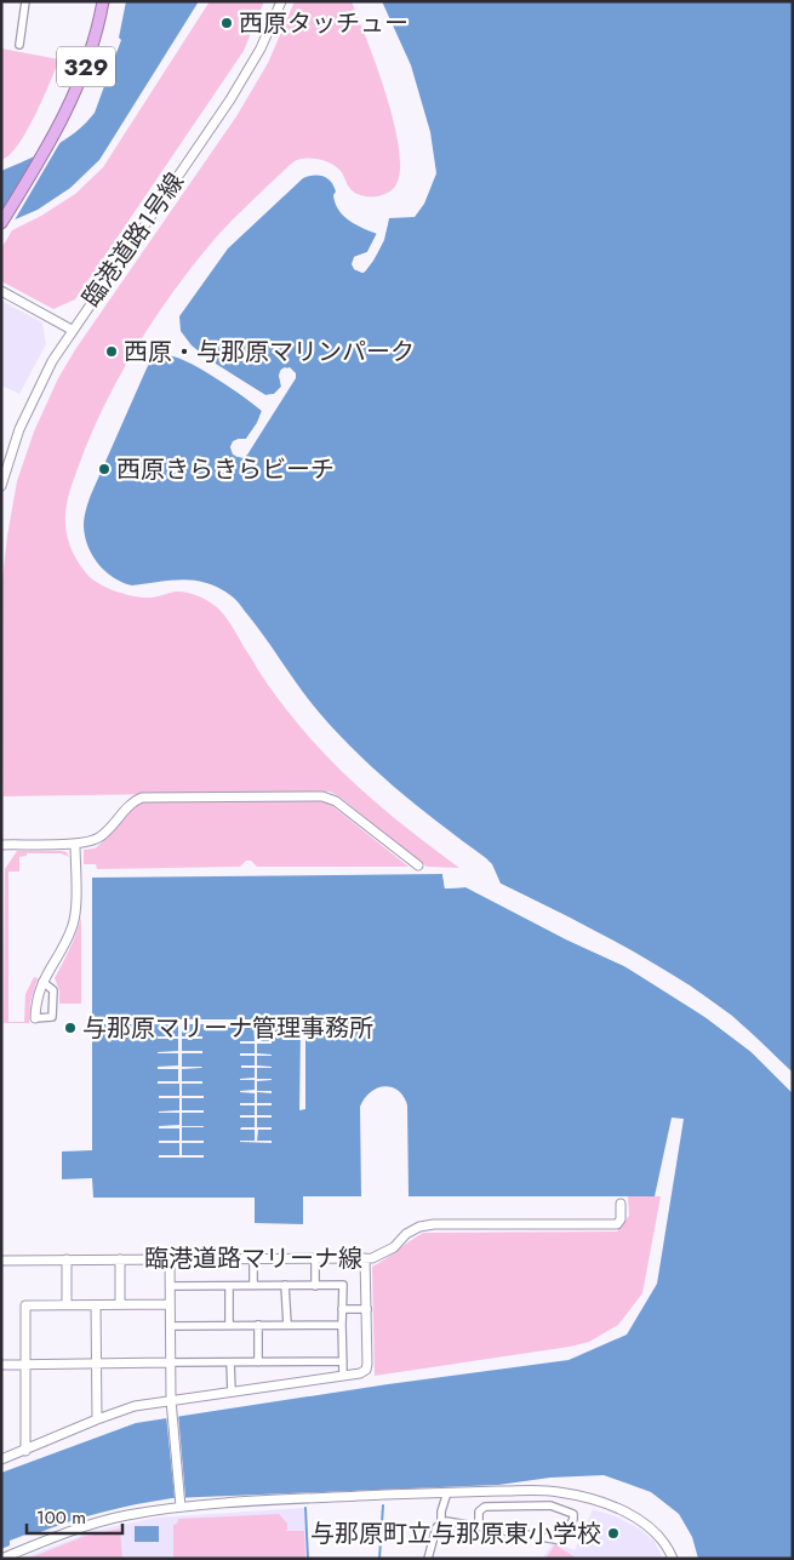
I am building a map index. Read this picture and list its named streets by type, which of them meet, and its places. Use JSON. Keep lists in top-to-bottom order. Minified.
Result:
{"streets":{"highway":["329"],"street":["臨港道路1号線","臨港道路マリーナ線"]},"places":["西原タッチュー","西原・与那原マリンパーク","西原きらきらビーチ","与那原マリーナ管理事務所","与那原町立与那原東小学校"],"scale_bar":"100 m"}
